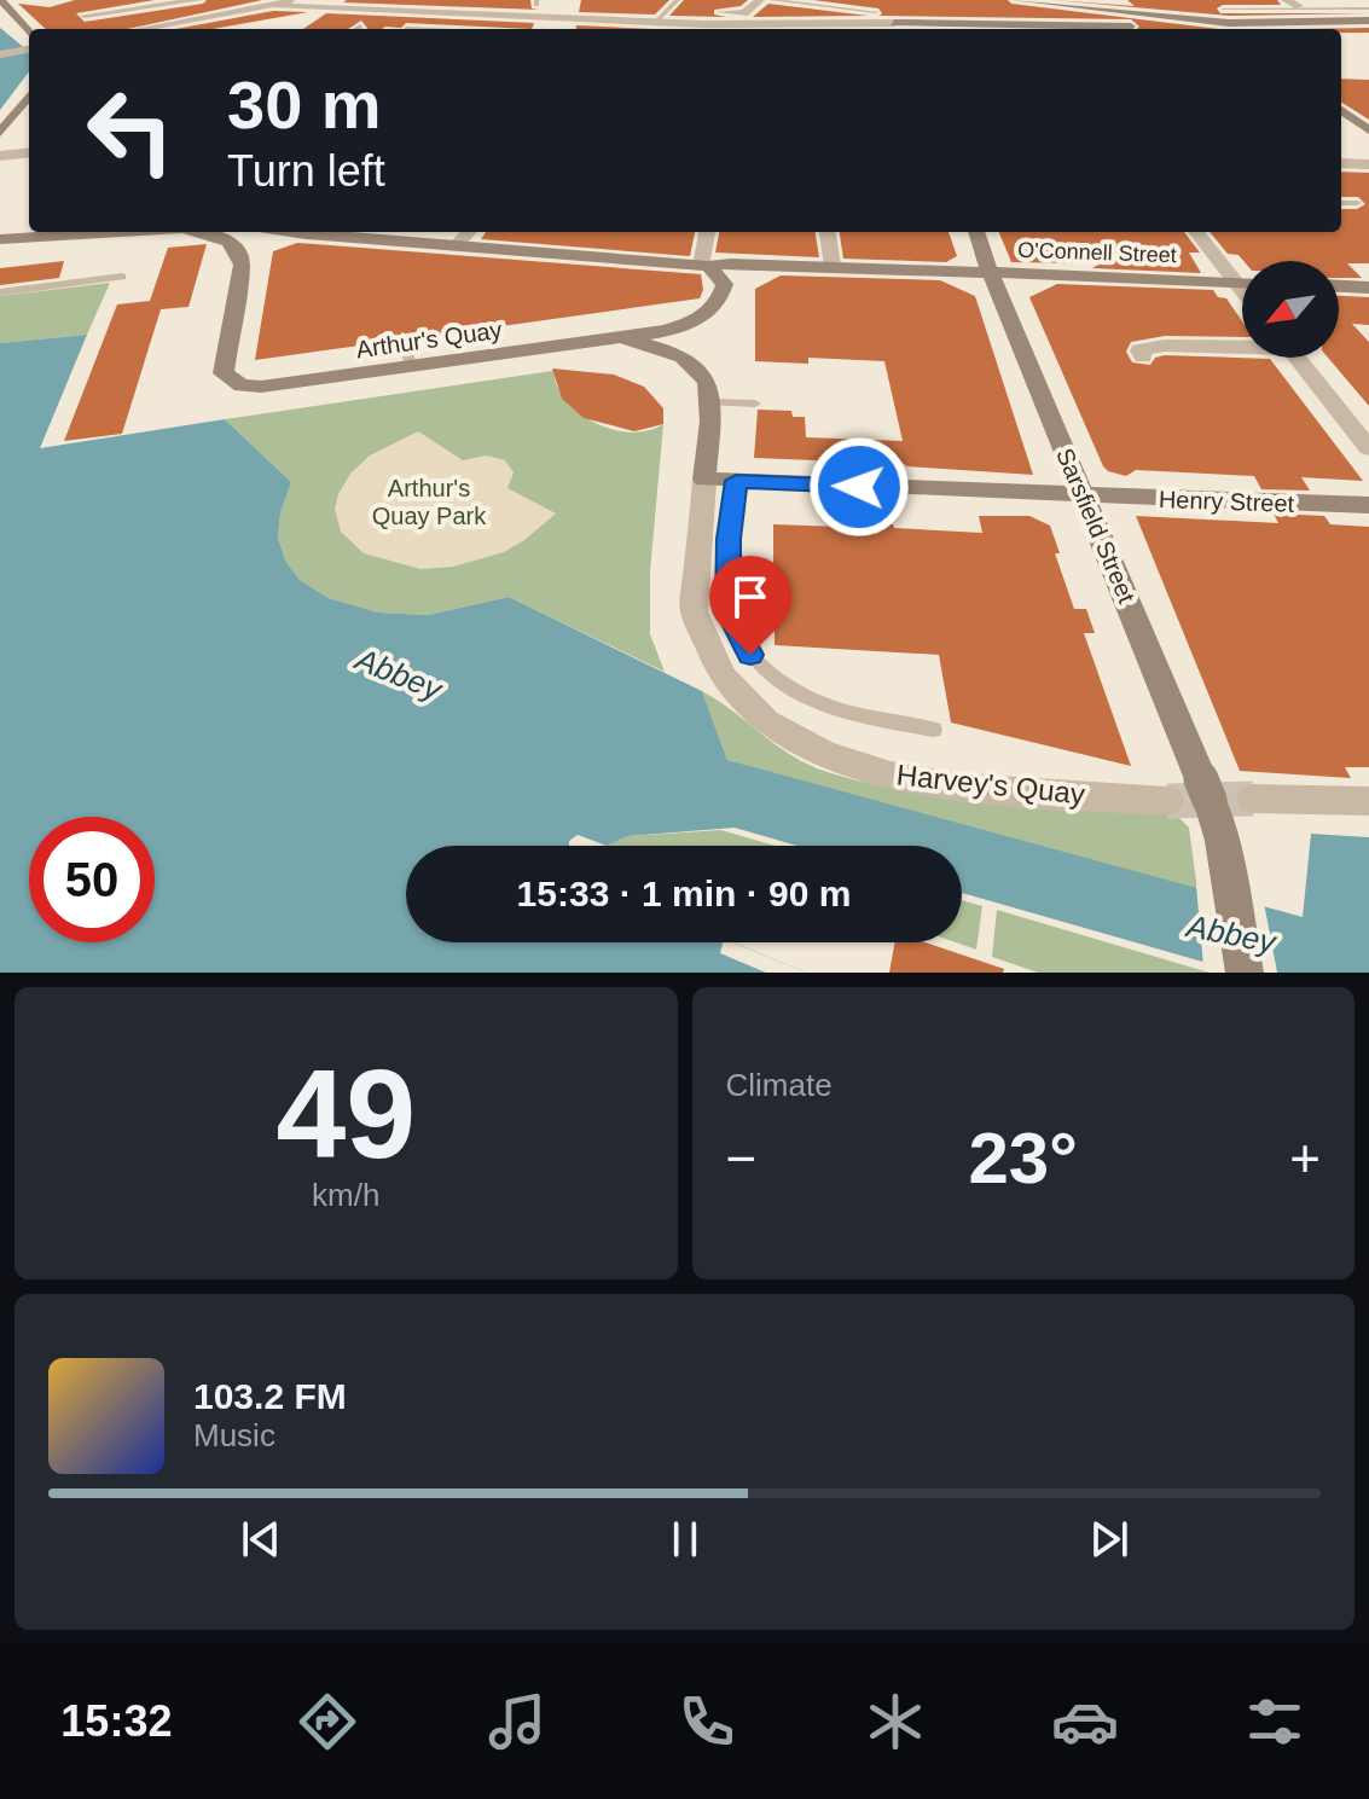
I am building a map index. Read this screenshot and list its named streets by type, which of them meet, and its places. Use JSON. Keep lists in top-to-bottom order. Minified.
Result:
{"streets":{"main road":["O'Connell Street","Arthur's Quay","Henry Street","Sarsfield Street"],"street":["Harvey's Quay"]},"crossings":[["O'Connell Street","Arthur's Quay"],["O'Connell Street","Sarsfield Street"],["Henry Street","Sarsfield Street"],["Henry Street","Harvey's Quay"]],"water":["Abbey"],"parks":["Arthur's Quay Park"],"north":"bottom left","page":{"turn":["30 m","Turn left"],"limit":"50","trip":"15:33 · 1 min · 90 m","tile":[["49","km/h"],"Climate"],"heat":["−","23°","+"],"song":["103.2 FM","Music"],"tabs":"15:32"}}
